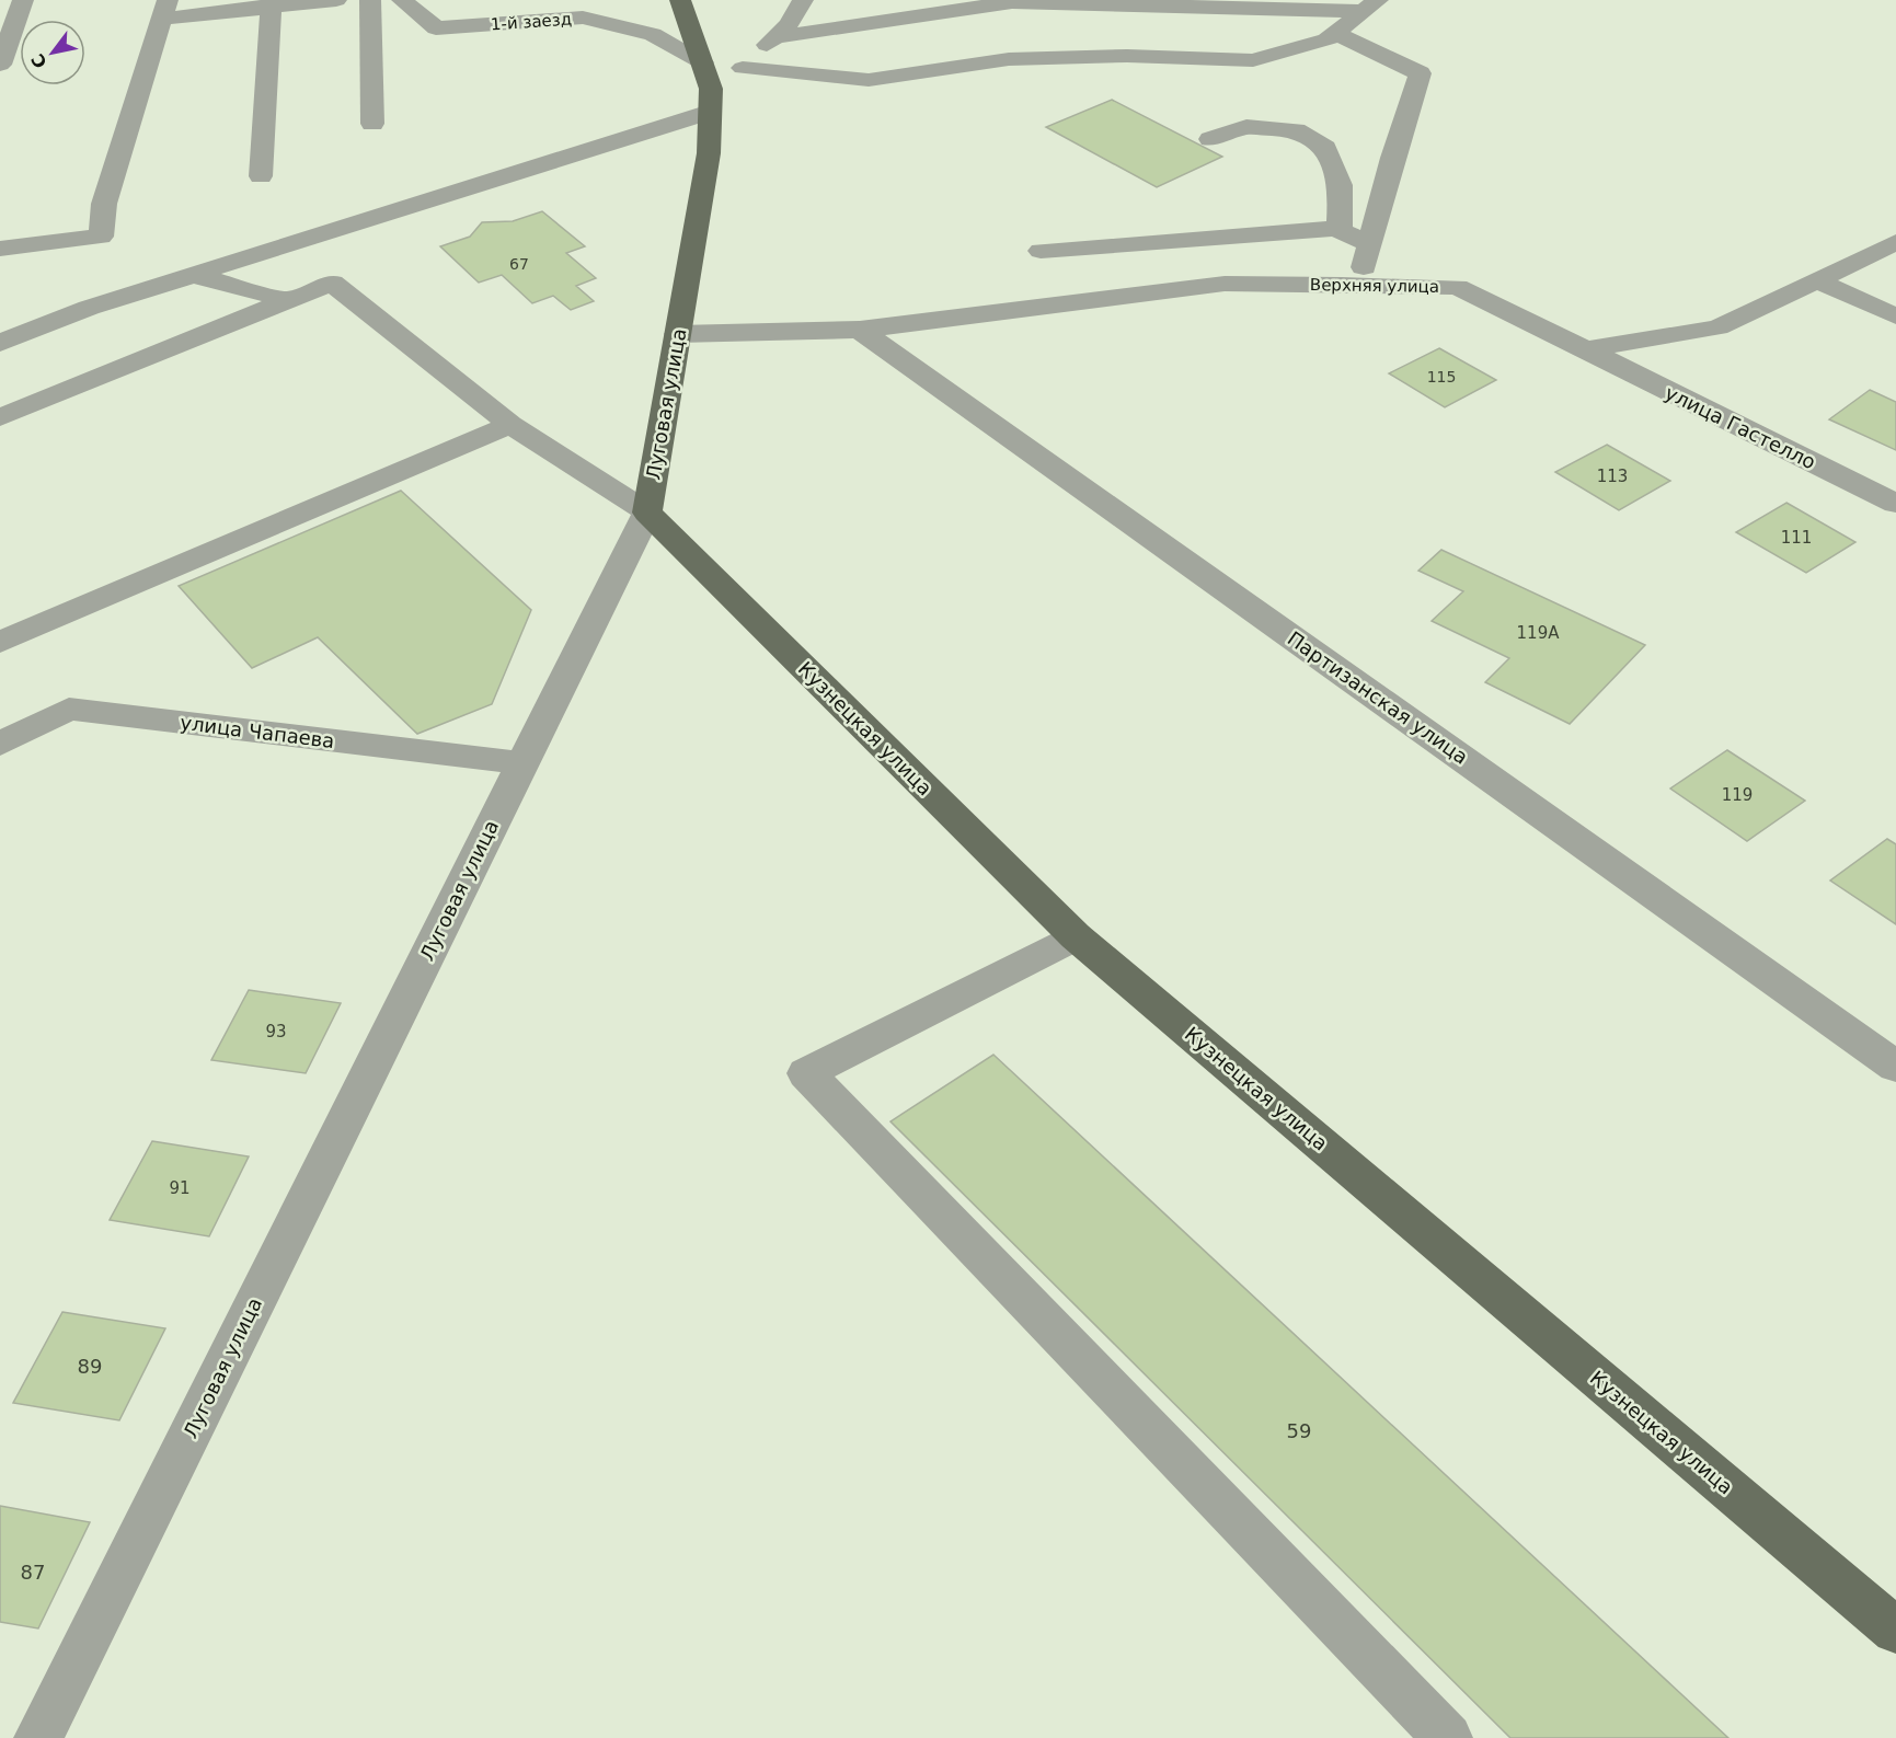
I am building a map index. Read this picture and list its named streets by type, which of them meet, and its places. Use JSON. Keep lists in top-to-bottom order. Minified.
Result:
{"streets":{"main road":["Луговая улица","Кузнецкая улица"],"street":["1-й заезд","Верхняя улица","улица Гастелло","Партизанская улица","улица Чапаева"]},"crossings":[["1-й заезд","Луговая улица"],["Верхняя улица","Луговая улица"],["Верхняя улица","улица Гастелло"],["Верхняя улица","Партизанская улица"],["Луговая улица","Кузнецкая улица"],["Луговая улица","улица Чапаева"]],"house_numbers":["67","115","113","111","119А","119","93","91","89","59","87"],"north":"bottom left"}
